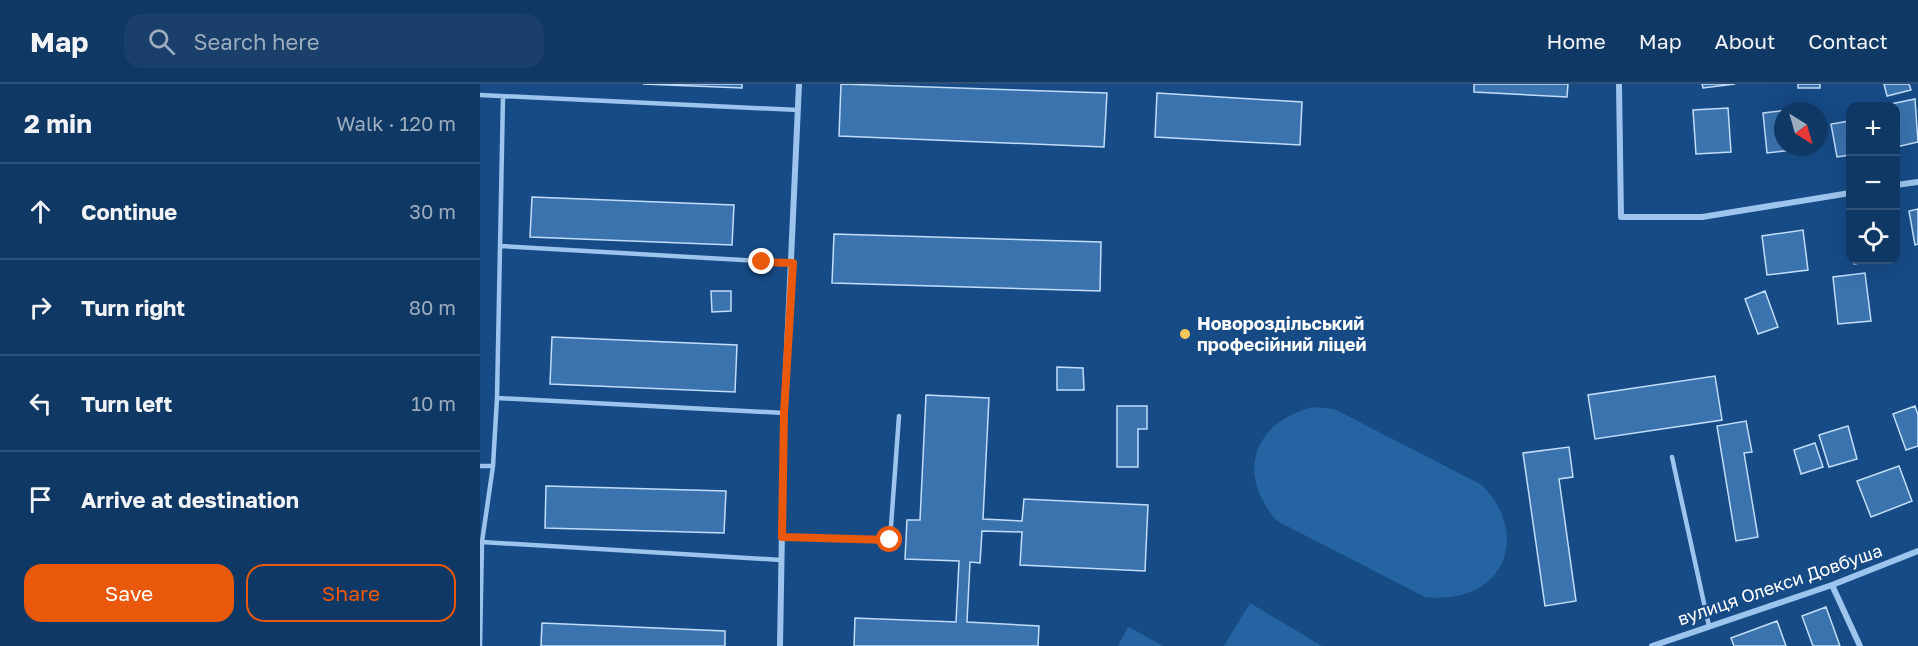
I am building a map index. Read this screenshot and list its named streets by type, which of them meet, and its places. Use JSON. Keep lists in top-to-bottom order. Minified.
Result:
{"streets":{"street":["вулиця Олекси Довбуша"]},"places":["Новороздільський професійний ліцей"],"north":"bottom right","page":{"header":"Map","search":"Search here","nav":["Home","Map","About","Contact"],"heading":["2 min","Walk · 120 m"],"map_buttons":["+","−"],"list":[["Continue","30 m"],["Turn right","80 m"],["Turn left","10 m"],"Arrive at destination"],"buttons":["Save","Share"]}}
